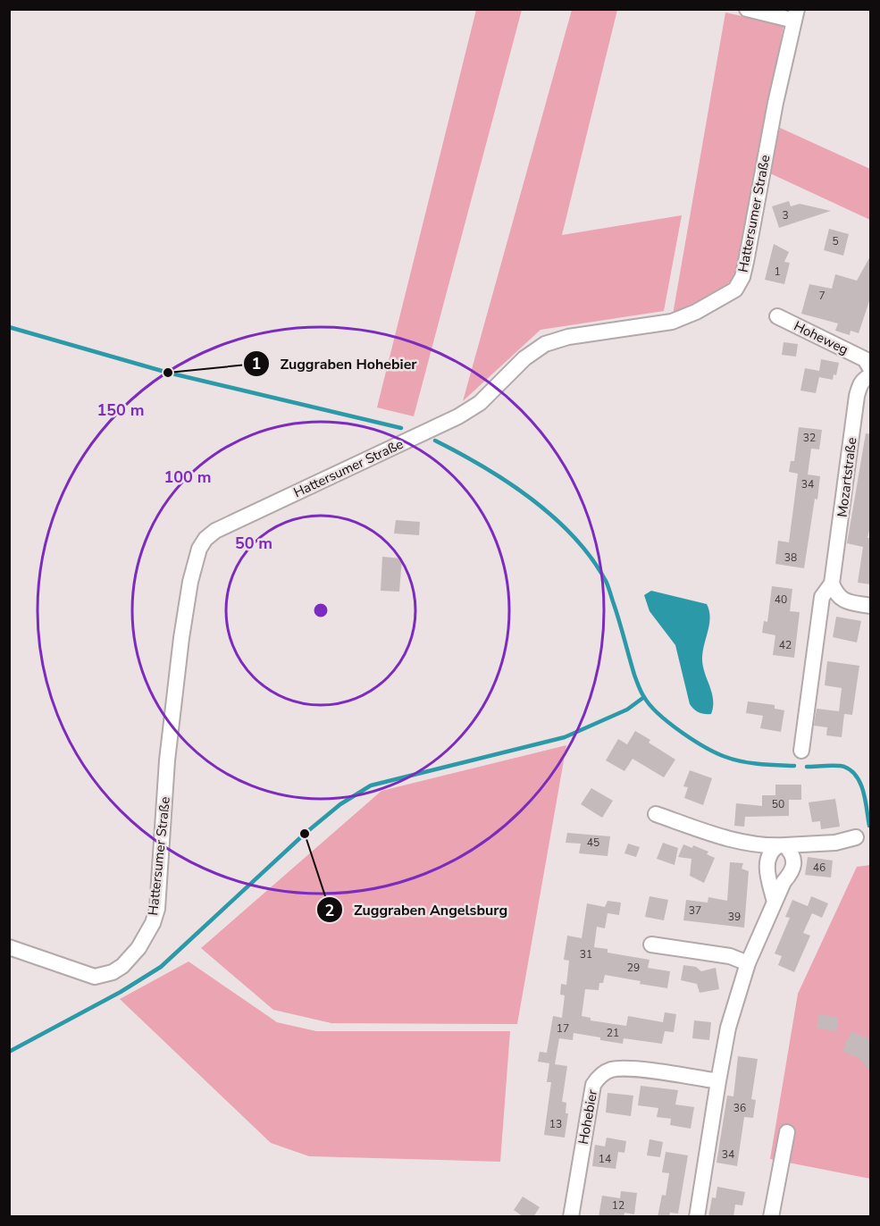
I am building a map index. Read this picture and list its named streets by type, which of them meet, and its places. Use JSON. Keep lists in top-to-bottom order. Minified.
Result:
{"streets":{"street":["Hattersumer Straße","Hoheweg","Mozartstraße","Hohebier"]},"places":["Zuggraben Hohebier","Zuggraben Angelsburg"],"house_numbers":["3","5","1","7","32","34","38","40","42","50","45","46","37","39","31","29","17","21","36","13","34","14","12"],"rings":["150 m","100 m","50 m"]}
